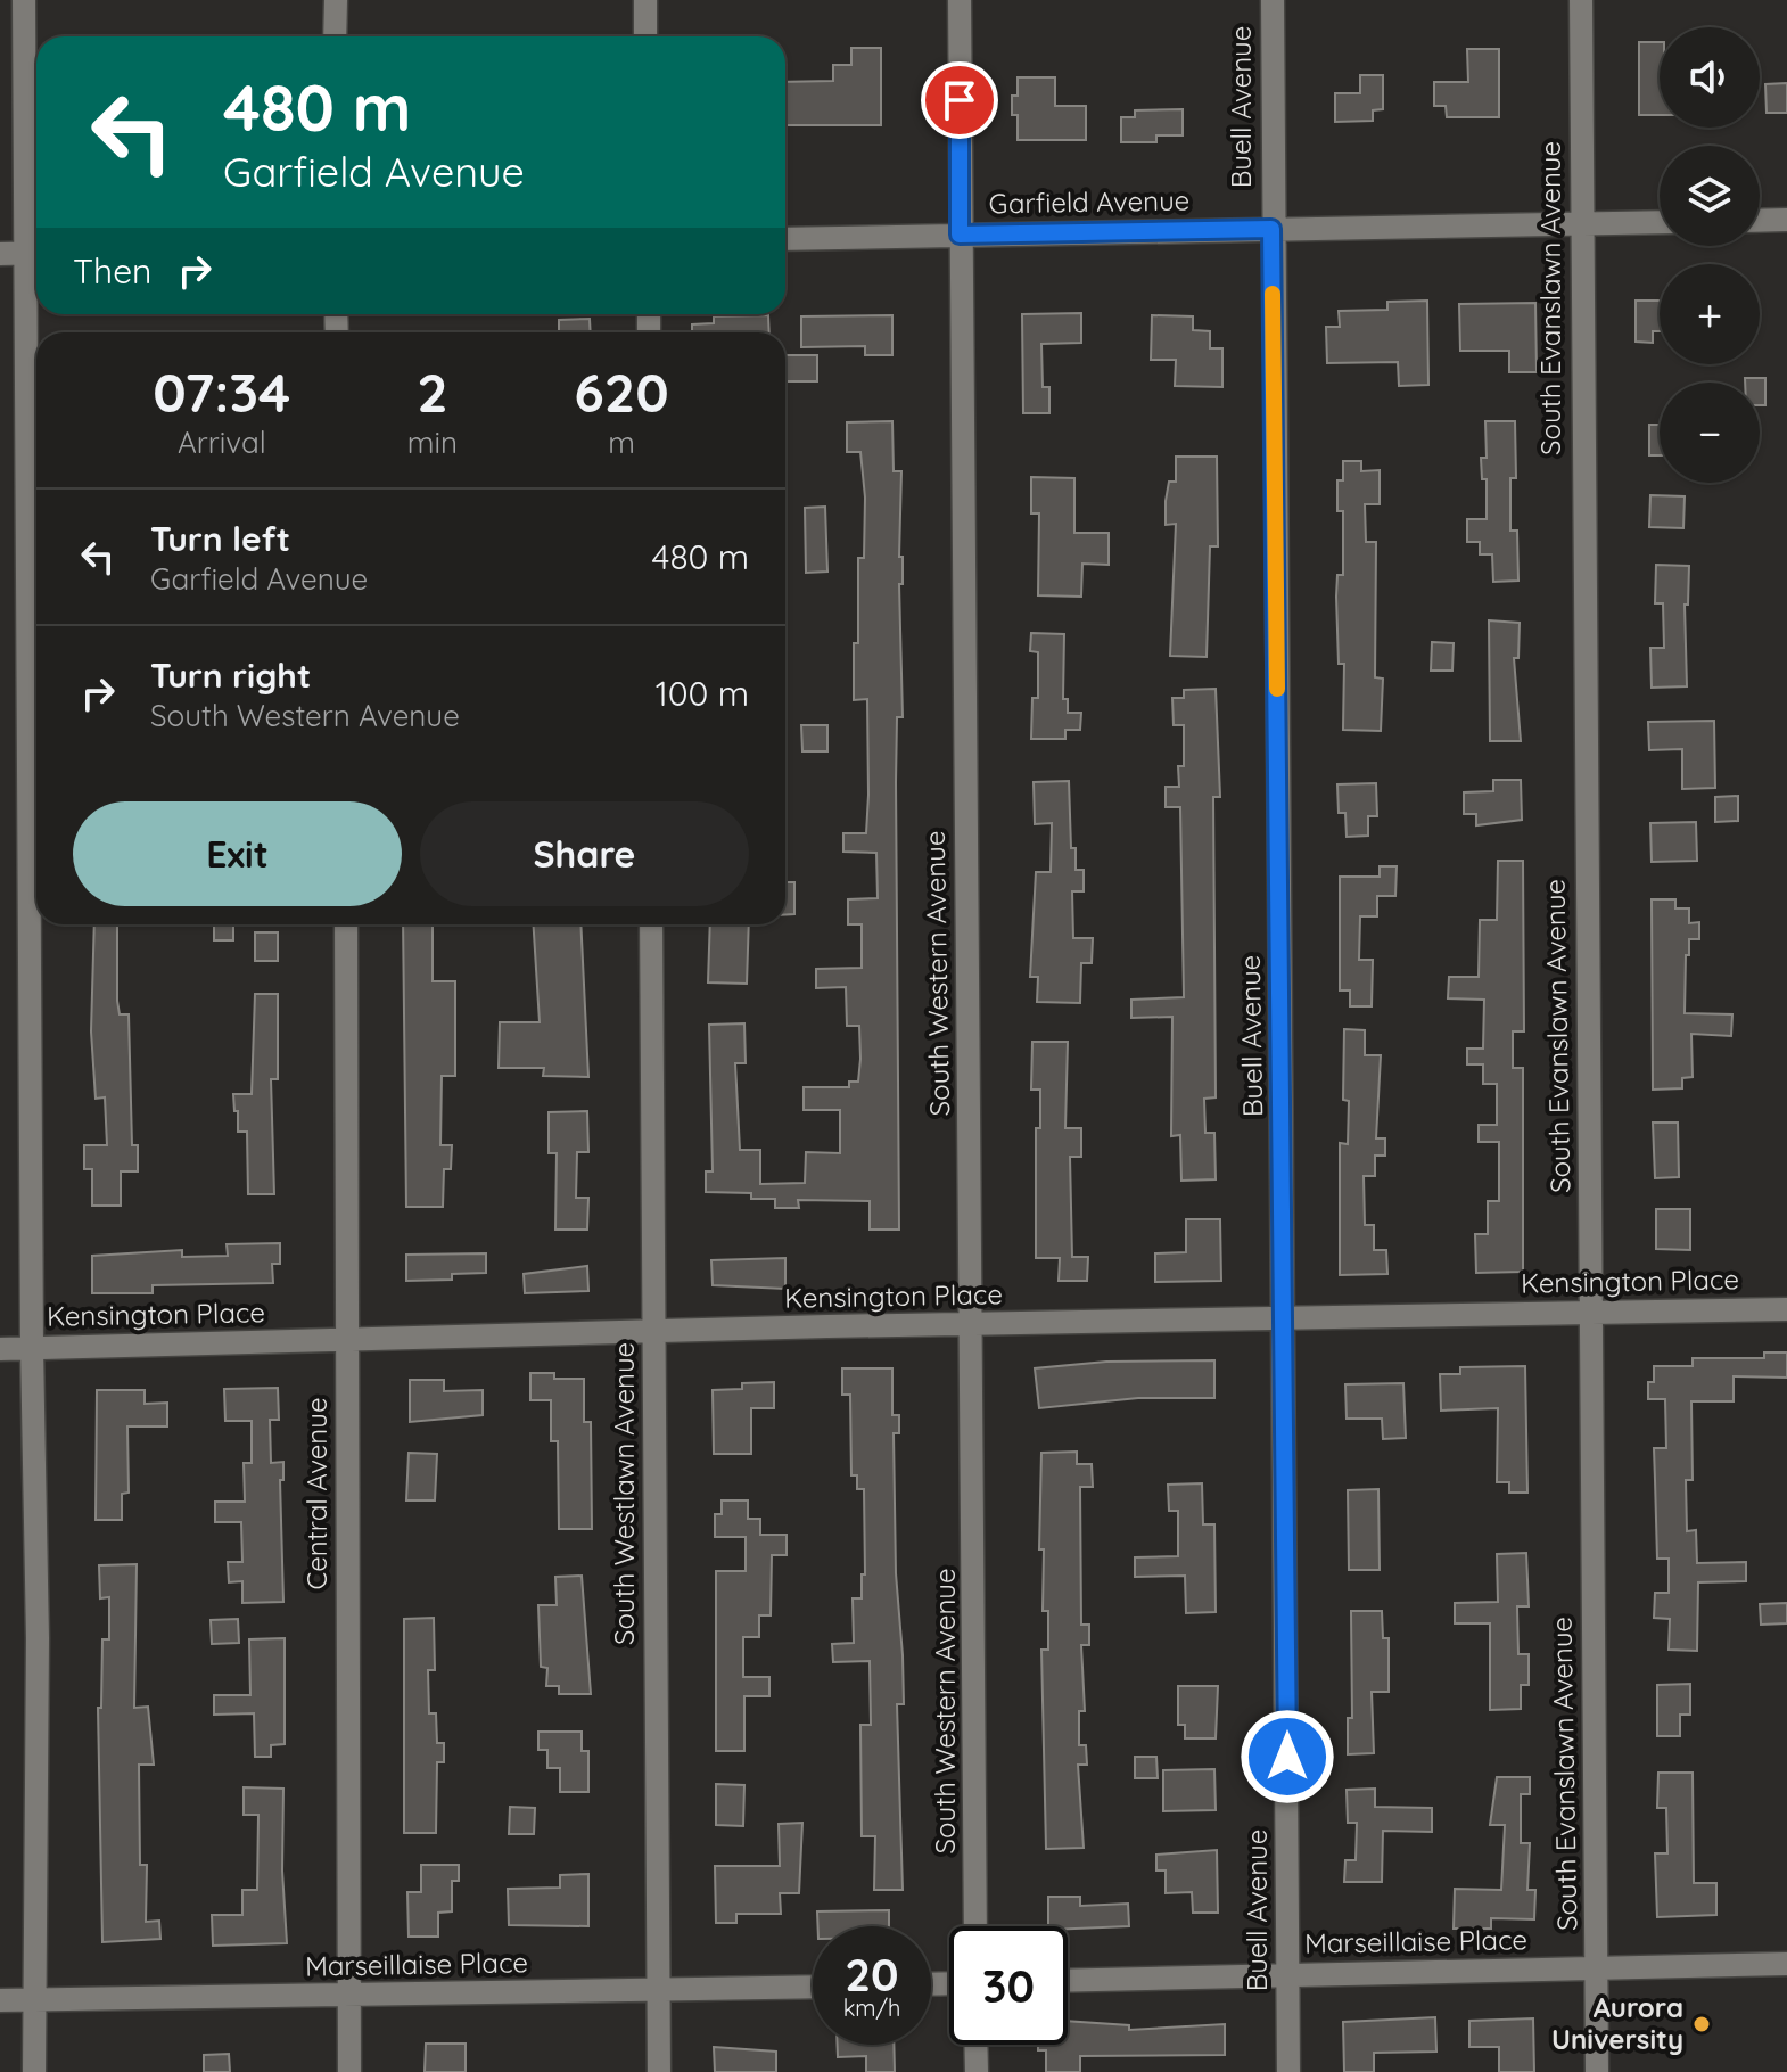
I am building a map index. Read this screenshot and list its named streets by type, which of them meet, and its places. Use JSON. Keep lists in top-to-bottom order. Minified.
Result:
{"streets":{"street":["Buell Avenue","Garfield Avenue","South Evanslawn Avenue","South Western Avenue","Kensington Place","Central Avenue","South Westlawn Avenue","Marseillaise Place"]},"crossings":[["Buell Avenue","Garfield Avenue"],["Buell Avenue","Kensington Place"],["Buell Avenue","Marseillaise Place"],["Garfield Avenue","South Evanslawn Avenue"],["Garfield Avenue","South Western Avenue"],["South Evanslawn Avenue","Kensington Place"],["South Evanslawn Avenue","Marseillaise Place"],["South Western Avenue","Kensington Place"],["Kensington Place","Central Avenue"],["Kensington Place","South Westlawn Avenue"],["Central Avenue","Marseillaise Place"],["South Westlawn Avenue","Marseillaise Place"]],"places":["Aurora University"],"page":{"map_buttons":["+","−"],"turn":["480 m","Garfield Avenue"],"then":"Then","eta":["07:34","Arrival","2","min","620","m"],"list":[{"name":"Turn left","note":"Garfield Avenue","value":"480 m"},{"name":"Turn right","note":"South Western Avenue","value":"100 m"}],"buttons":["Exit","Share"],"speed":"20 km/h","limit":"30"}}
